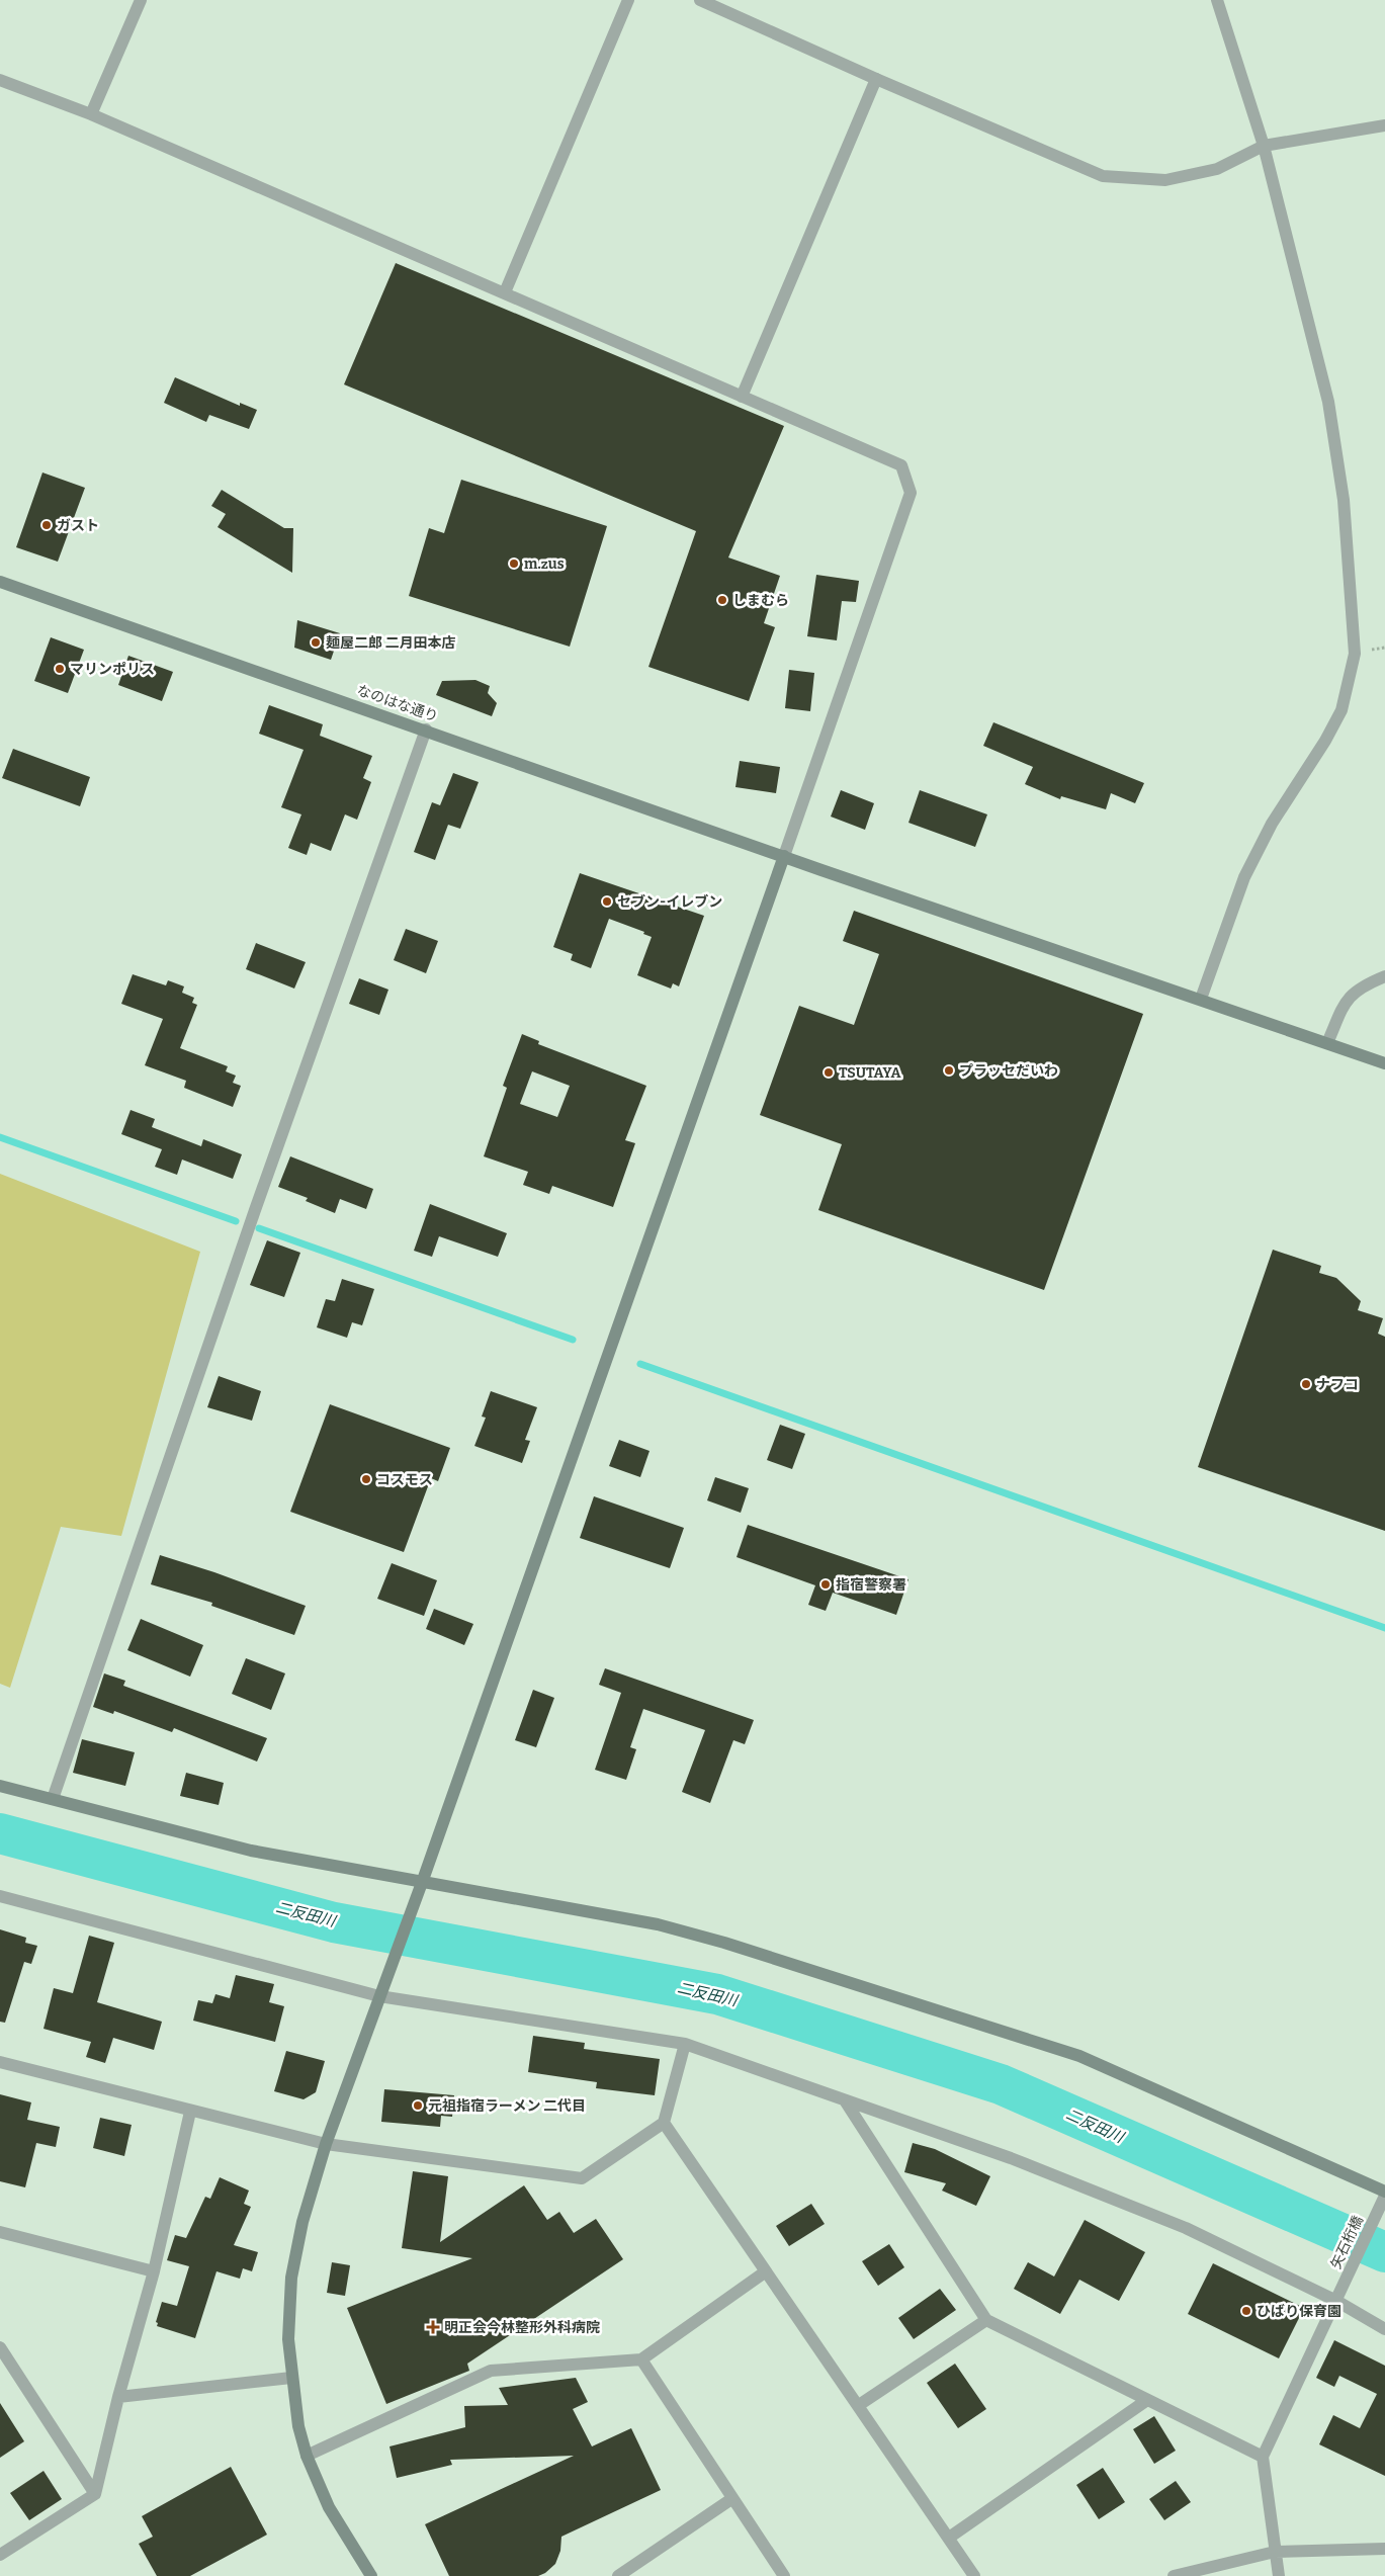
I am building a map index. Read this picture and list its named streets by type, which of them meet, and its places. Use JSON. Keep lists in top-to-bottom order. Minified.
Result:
{"streets":{"street":["なのはな通り","矢石桁橋"]},"water":["二反田川"],"places":{"other":["ガスト","m.zus","しまむら","麺屋二郎 二月田本店","マリンポリス","セブン-イレブン","プラッセだいわ","TSUTAYA","ナフコ","コスモス","指宿警察署","元祖指宿ラーメン 二代目","ひばり保育園"],"health":["明正会今林整形外科病院"]}}
